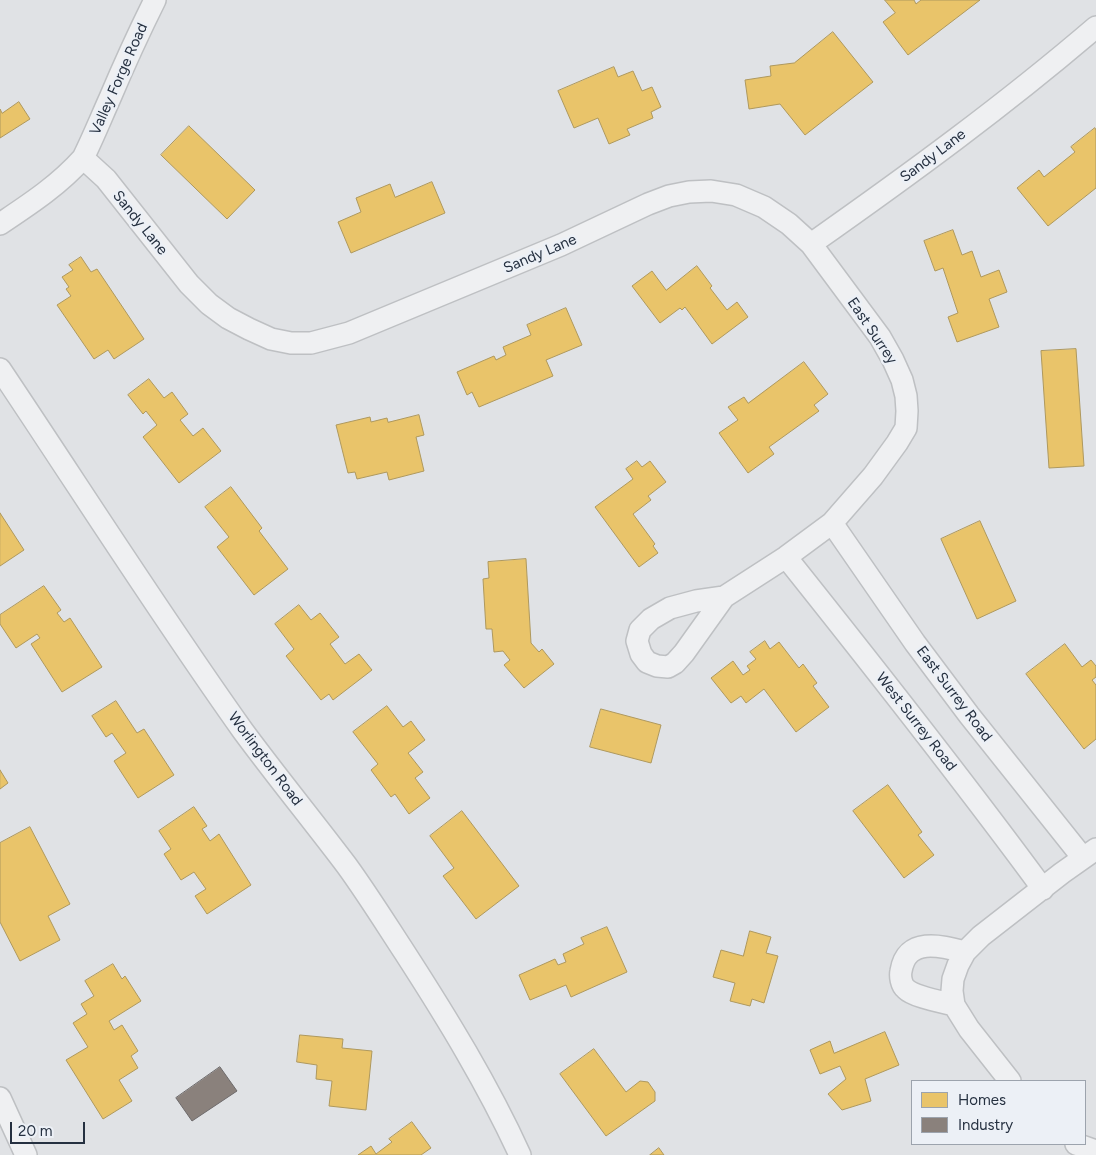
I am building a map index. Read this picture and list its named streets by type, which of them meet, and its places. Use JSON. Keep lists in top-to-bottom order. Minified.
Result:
{"streets":{"street":["Valley Forge Road","Sandy Lane","East Surrey","East Surrey Road","West Surrey Road","Worlington Road"]},"crossings":[["Valley Forge Road","Sandy Lane"],["Sandy Lane","East Surrey"],["East Surrey","East Surrey Road"],["East Surrey Road","West Surrey Road"]],"legend":["Homes","Industry"],"scale_bar":"20 m"}
